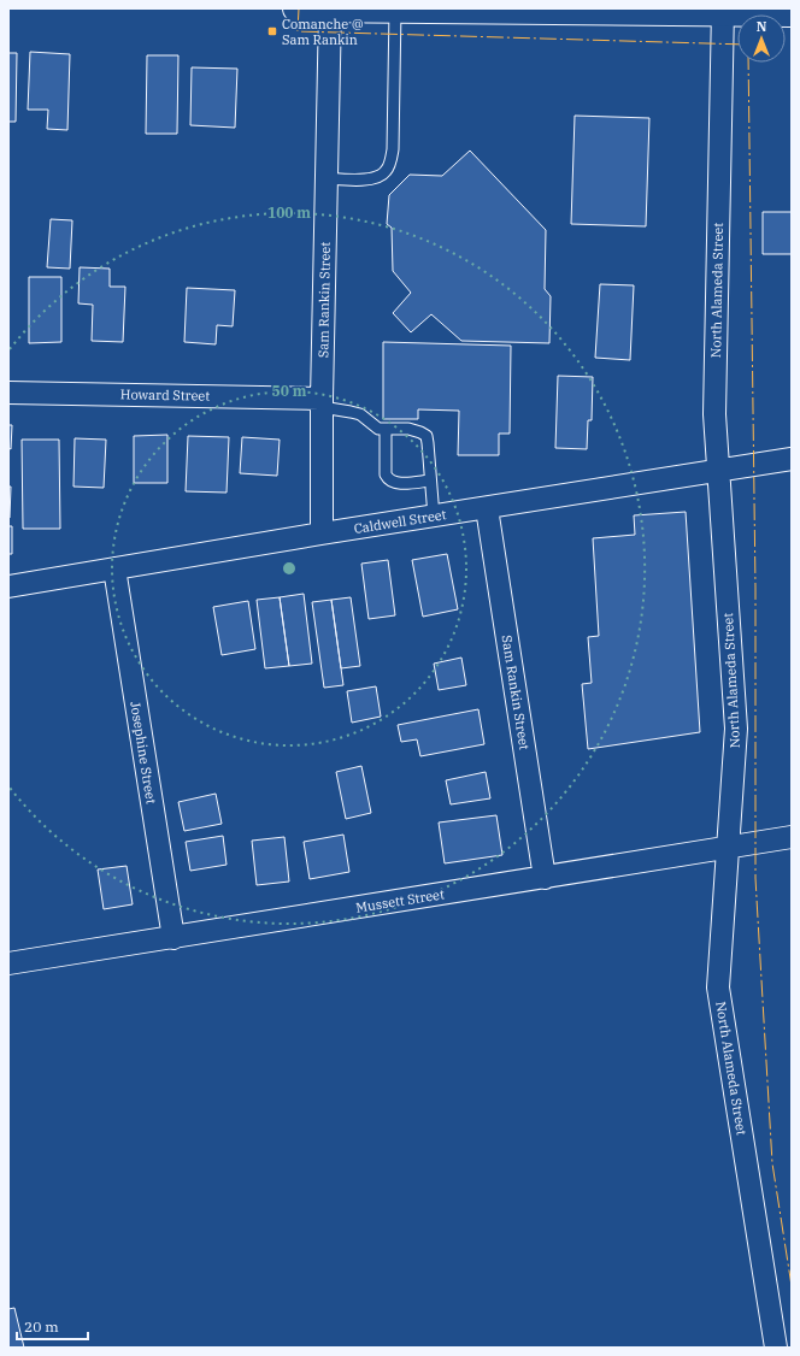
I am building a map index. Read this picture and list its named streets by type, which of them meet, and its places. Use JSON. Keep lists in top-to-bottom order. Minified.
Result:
{"streets":{"street":["North Alameda Street","Sam Rankin Street","Howard Street","Caldwell Street","Josephine Street","Mussett Street"]},"crossings":[["North Alameda Street","Caldwell Street"],["North Alameda Street","Mussett Street"],["Sam Rankin Street","Howard Street"],["Sam Rankin Street","Caldwell Street"],["Sam Rankin Street","Mussett Street"],["Caldwell Street","Josephine Street"],["Josephine Street","Mussett Street"]],"places":{"transit":["Comanche @ Sam Rankin"]},"scale_bar":"20 m","north":"top","rings":["100 m","50 m"]}
